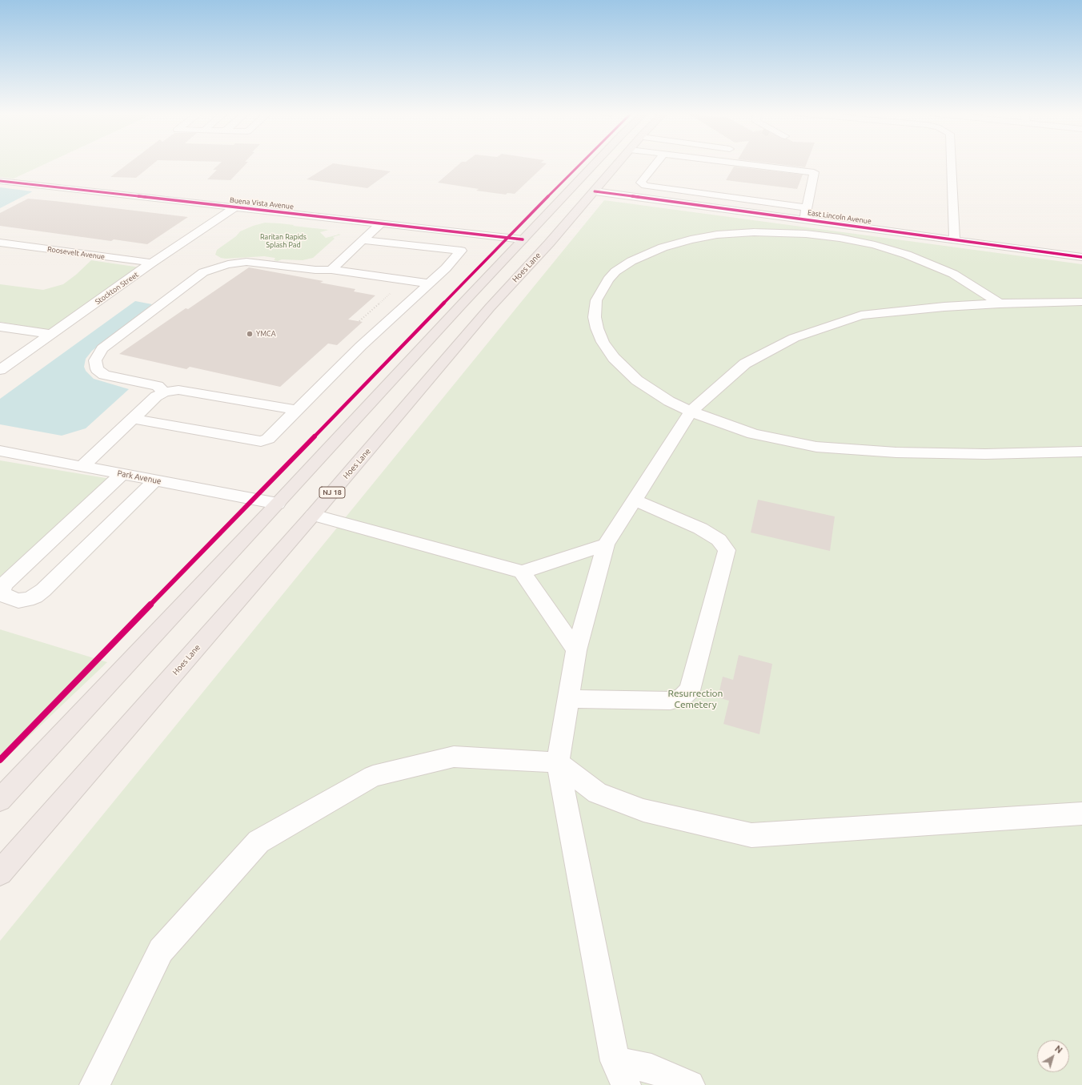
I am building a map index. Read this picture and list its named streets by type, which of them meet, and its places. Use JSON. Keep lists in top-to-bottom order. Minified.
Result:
{"streets":{"highway":["Hoes Lane","NJ 18"],"street":["Buena Vista Avenue","East Lincoln Avenue","Roosevelt Avenue","Stockton Street","Park Avenue"]},"crossings":[["Buena Vista Avenue","Stockton Street"],["East Lincoln Avenue","Hoes Lane"],["Roosevelt Avenue","Stockton Street"]],"parks":["Raritan Rapids Splash Pad","Resurrection Cemetery"],"places":["YMCA"],"north":"top right"}
